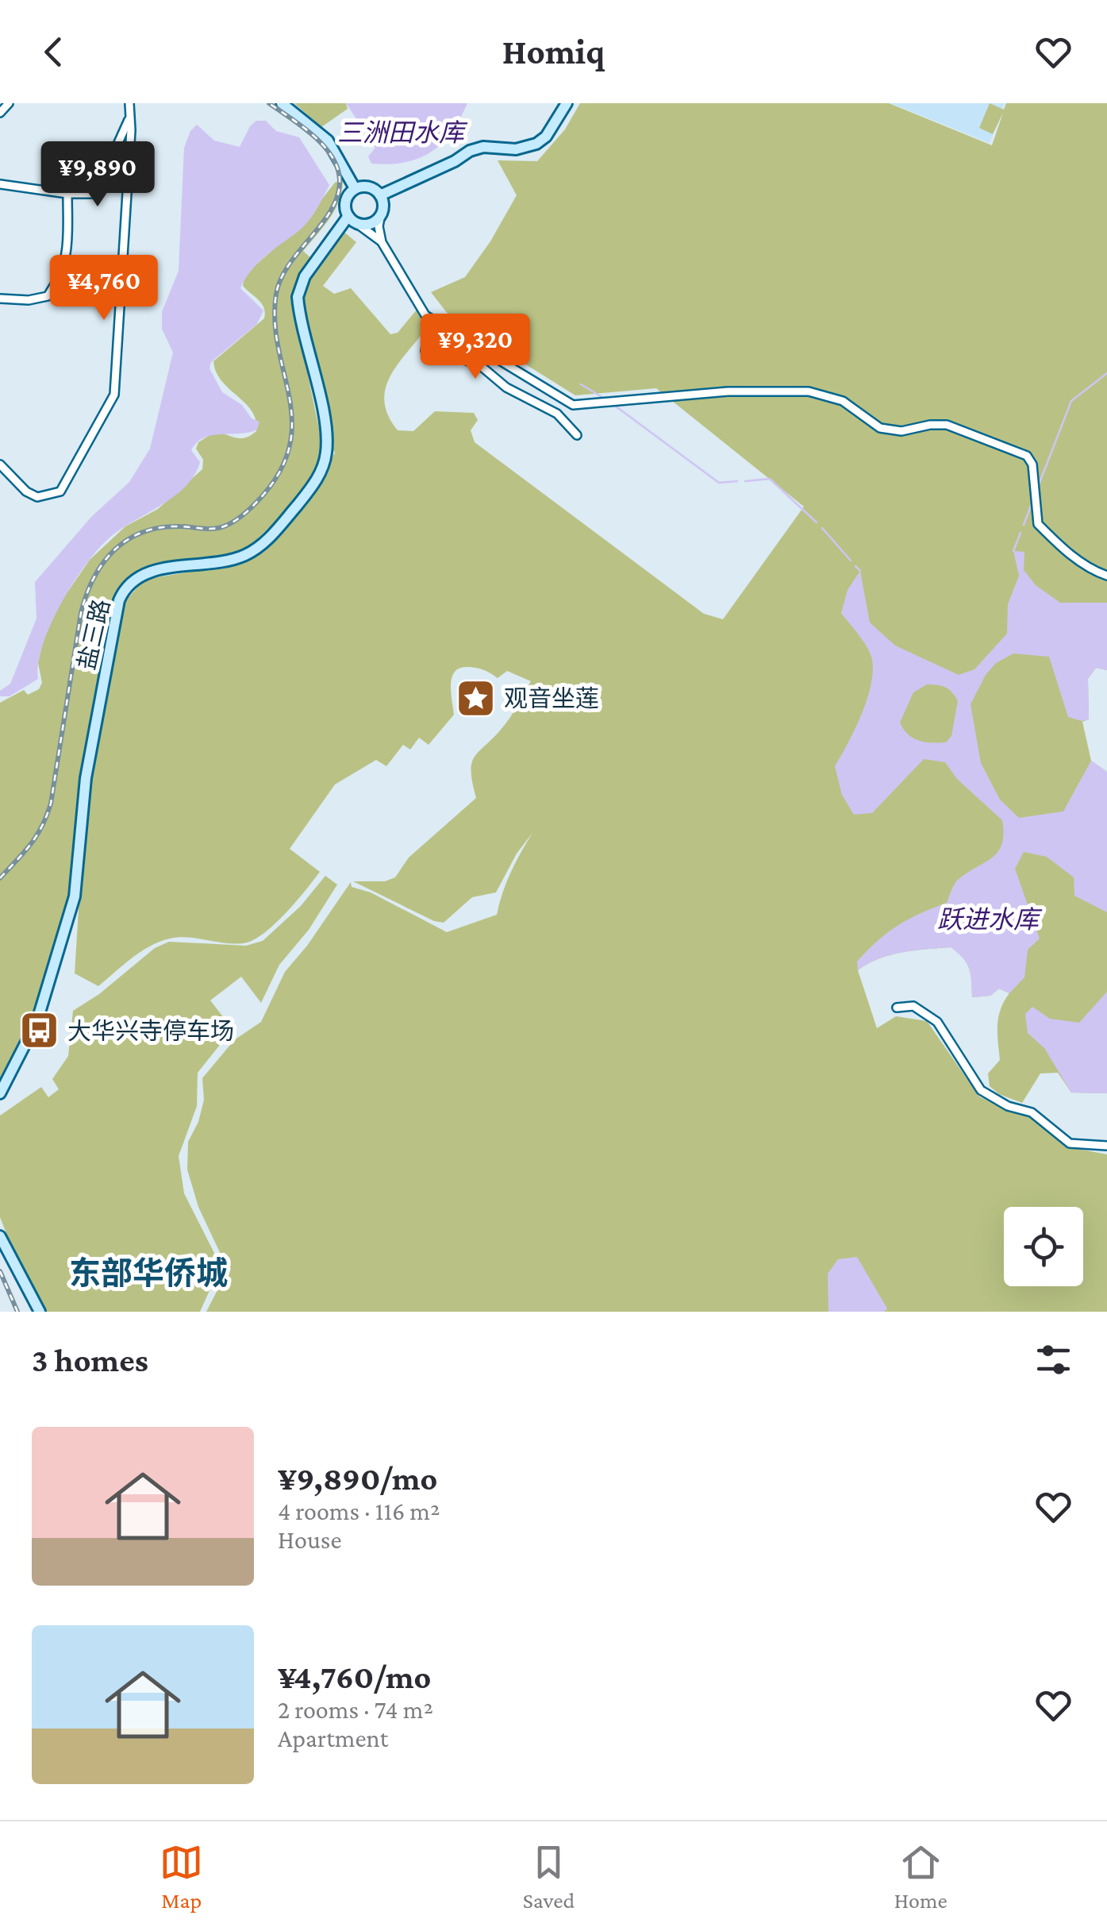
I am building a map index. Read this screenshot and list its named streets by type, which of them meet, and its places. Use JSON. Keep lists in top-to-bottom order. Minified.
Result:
{"streets":{"main road":["盐三路"]},"districts":["东部华侨城"],"water":["三洲田水库","跃进水库"],"places":{"place":["观音坐莲"],"bus stop":["大华兴寺停车场"]},"page":{"header":"Homiq","price":["¥9,890","¥4,760","¥9,320"],"heading":"3 homes","list":[{"name":"¥9,890/mo","note":"4 rooms · 116 m² · House"},{"name":"¥4,760/mo","note":"2 rooms · 74 m² · Apartment"}],"tabs":["Map","Saved","Home"]}}
